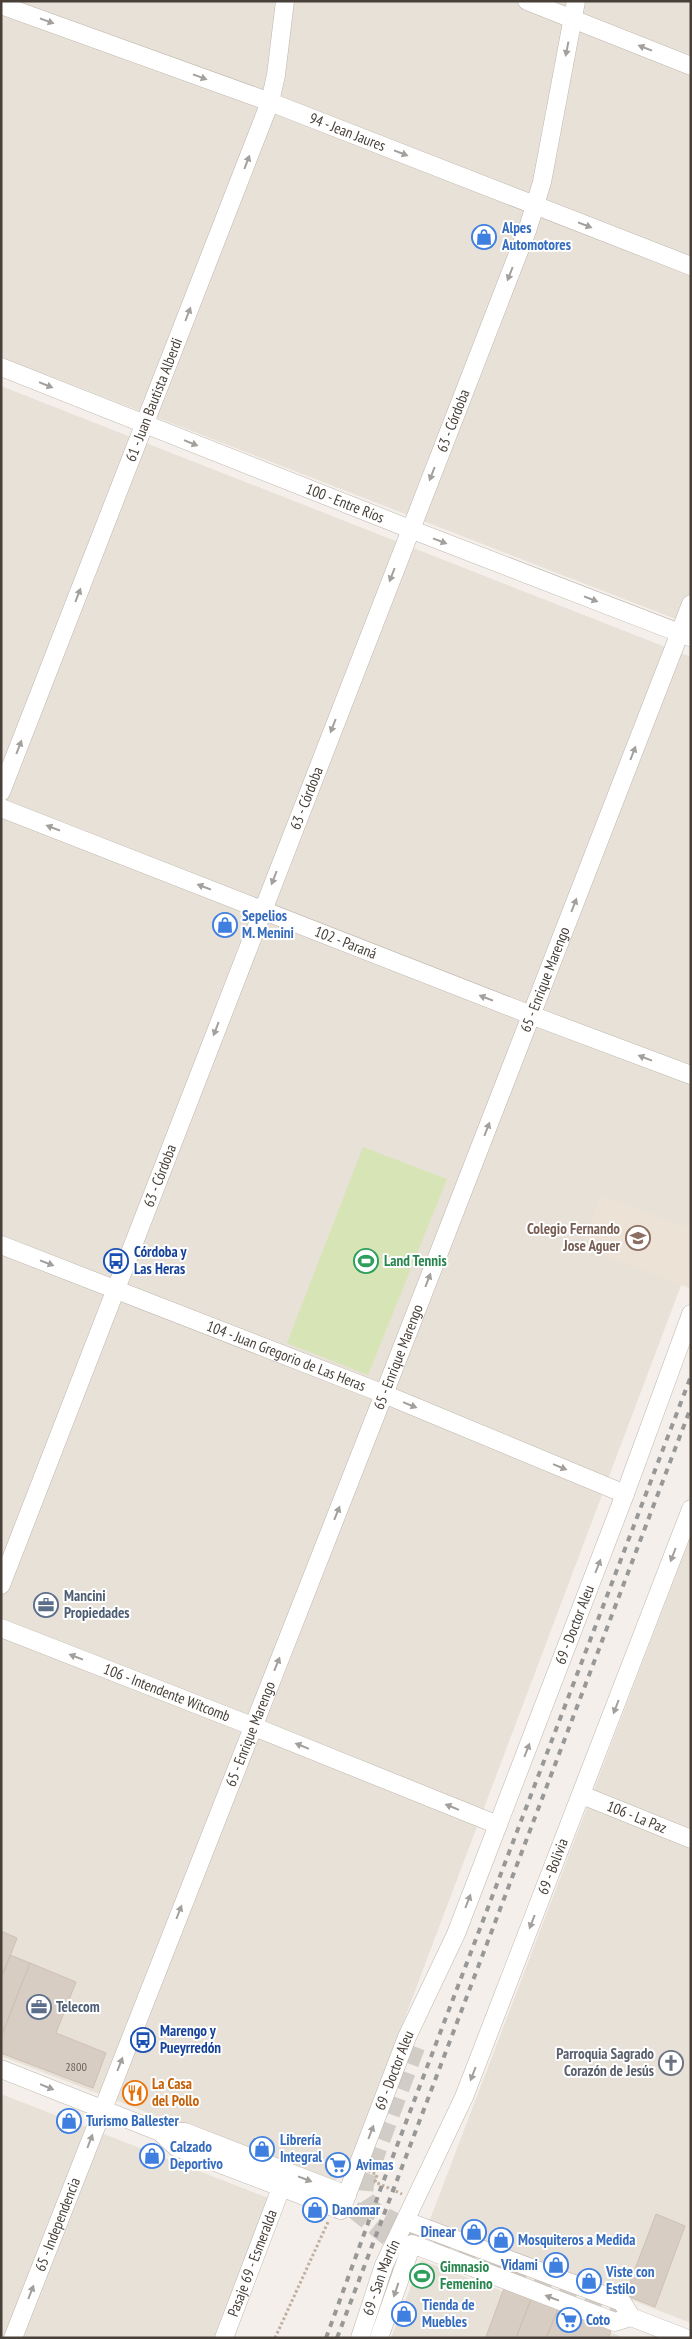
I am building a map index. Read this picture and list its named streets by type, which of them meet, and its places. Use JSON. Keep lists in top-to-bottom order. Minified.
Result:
{"streets":{"street":["94 - Jean Jaures","61 - Juan Bautista Alberdi","63 - Córdoba","100 - Entre Ríos","102 - Paraná","65 - Enrique Marengo","104 - Juan Gregorio de Las Heras","69 - Doctor Aleu","106 - Intendente Witcomb","106 - La Paz","69 - Bolivia","65 - Independencia","Pasaje 69 - Esmeralda","69 - San Martín"]},"crossings":[["94 - Jean Jaures","61 - Juan Bautista Alberdi"],["94 - Jean Jaures","63 - Córdoba"],["61 - Juan Bautista Alberdi","100 - Entre Ríos"],["63 - Córdoba","100 - Entre Ríos"],["63 - Córdoba","102 - Paraná"],["63 - Córdoba","104 - Juan Gregorio de Las Heras"],["100 - Entre Ríos","65 - Enrique Marengo"],["102 - Paraná","65 - Enrique Marengo"],["65 - Enrique Marengo","104 - Juan Gregorio de Las Heras"],["65 - Enrique Marengo","106 - Intendente Witcomb"],["65 - Enrique Marengo","65 - Independencia"],["104 - Juan Gregorio de Las Heras","69 - Doctor Aleu"],["69 - Doctor Aleu","106 - Intendente Witcomb"],["106 - La Paz","69 - Bolivia"],["69 - Bolivia","69 - San Martín"]],"one_way":["94 - Jean Jaures","61 - Juan Bautista Alberdi","63 - Córdoba","100 - Entre Ríos","102 - Paraná","65 - Enrique Marengo","104 - Juan Gregorio de Las Heras","69 - Doctor Aleu","106 - Intendente Witcomb","69 - Bolivia","65 - Independencia"],"places":{"shop":["Alpes Automotores","Sepelios M. Menini","Turismo Ballester","Librería Integral","Calzado Deportivo","Danomar","Dinear","Mosquiteros a Medida","Vidami","Viste con Estilo","Tienda de Muebles"],"school or university":["Colegio Fernando Jose Aguer"],"bus stop":["Córdoba y Las Heras","Marengo y Pueyrredón"],"sports":["Land Tennis","Gimnasio Femenino"],"office":["Mancini Propiedades","Telecom"],"church":["Parroquia Sagrado Corazón de Jesús"],"restaurant":["La Casa del Pollo"],"supermarket":["Avimas","Coto"]},"house_numbers":["2800"]}
